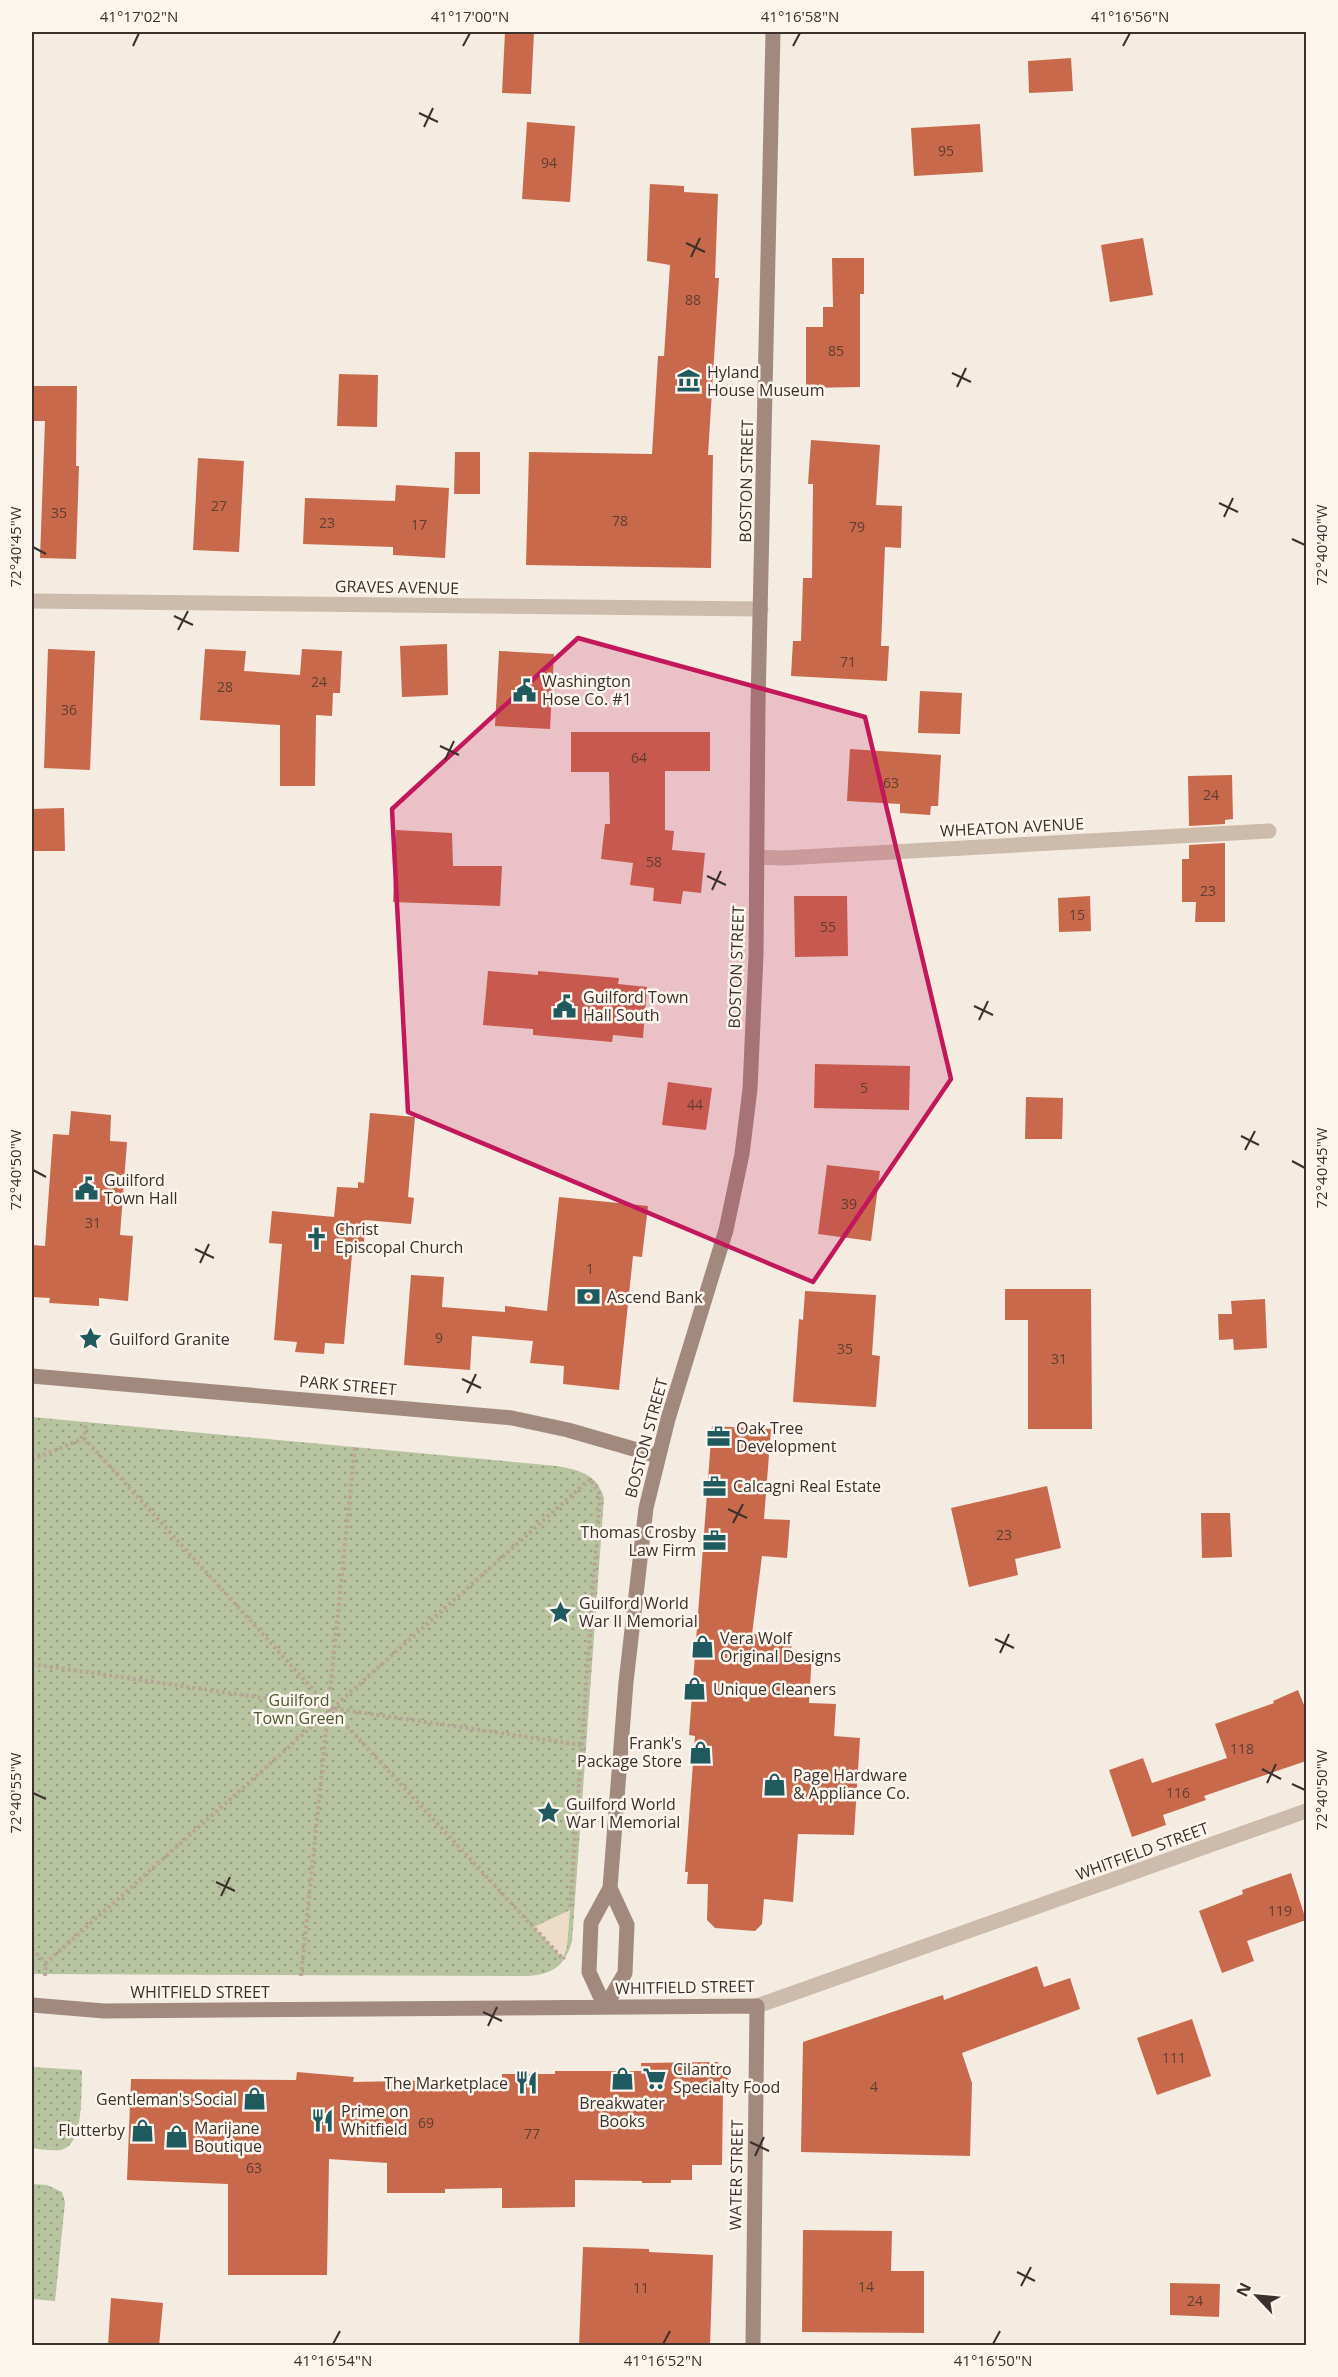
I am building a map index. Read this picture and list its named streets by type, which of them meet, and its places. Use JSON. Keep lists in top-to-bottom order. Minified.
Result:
{"streets":{"main road":["BOSTON STREET","PARK STREET","WHITFIELD STREET","WATER STREET"],"street":["GRAVES AVENUE","WHEATON AVENUE"]},"crossings":[["BOSTON STREET","GRAVES AVENUE"],["BOSTON STREET","WHEATON AVENUE"],["BOSTON STREET","PARK STREET"],["BOSTON STREET","WHITFIELD STREET"],["WHITFIELD STREET","WATER STREET"]],"parks":["Guilford Town Green"],"places":{"museum":["Hyland House Museum"],"public building":["Washington Hose Co. #1","Guilford Town Hall South","Guilford Town Hall"],"church":["Christ Episcopal Church"],"bank":["Ascend Bank"],"place":["Guilford Granite","Guilford World War II Memorial","Guilford World War I Memorial"],"office":["Oak Tree Development","Calcagni Real Estate","Thomas Crosby Law Firm"],"shop":["Vera Wolf Original Designs","Unique Cleaners","Frank's Package Store","Page Hardware & Appliance Co.","Breakwater Books","Gentleman's Social","Flutterby","Marijane Boutique"],"supermarket":["Cilantro Specialty Food"],"restaurant":["The Marketplace","Prime on Whitfield"]},"house_numbers":["95","94","88","85","27","35","78","23","17","79","71","24","28","36","64","63","24","58","23","15","55","5","44","39","31","1","9","35","31","23","118","116","119","111","4","69","77","63","14","11","24"],"north":"top left","coordinates":["41°17'02\"N","41°17'00\"N","41°16'58\"N","41°16'56\"N","72°40'40\"W","72°40'45\"W","72°40'50\"W","72°40'55\"W","41°16'54\"N","41°16'52\"N","41°16'50\"N"]}
